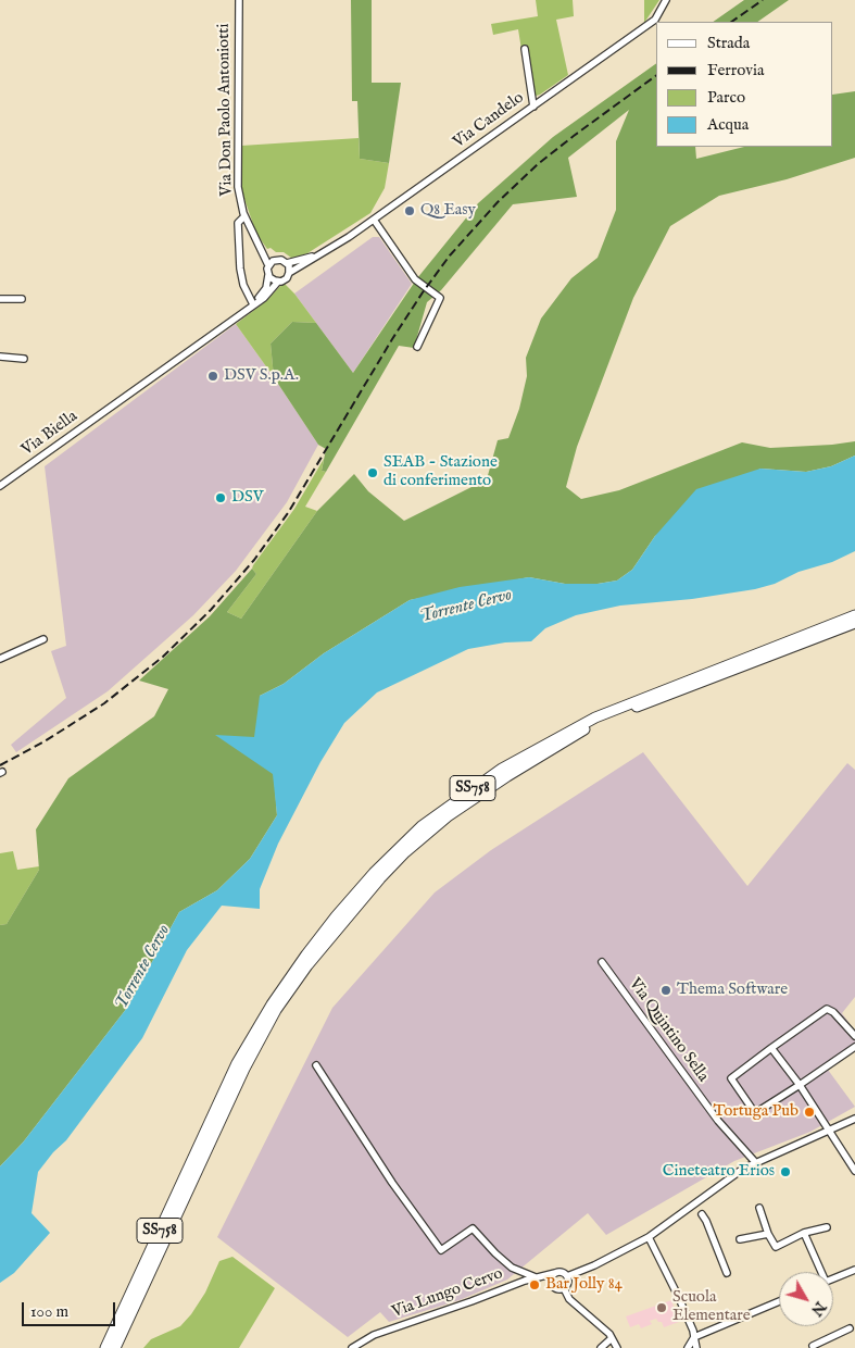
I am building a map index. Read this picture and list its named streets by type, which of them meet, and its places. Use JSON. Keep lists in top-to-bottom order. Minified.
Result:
{"streets":{"highway":["SS758"],"street":["Via Don Paolo Antoniotti","Via Candelo","Via Biella","Via Quintino Sella","Via Lungo Cervo"]},"crossings":[["Via Don Paolo Antoniotti","Via Candelo"]],"water":["Torrente Cervo"],"places":["Q8 Easy","DSV S.p.A.","SEAB - Stazione di conferimento","DSV","Thema Software","Tortuga Pub","Cineteatro Erios","Bar Jolly 84","Scuola Elementare"],"legend":["Strada","Ferrovia","Parco","Acqua"],"scale_bar":"100 m","north":"bottom right"}
